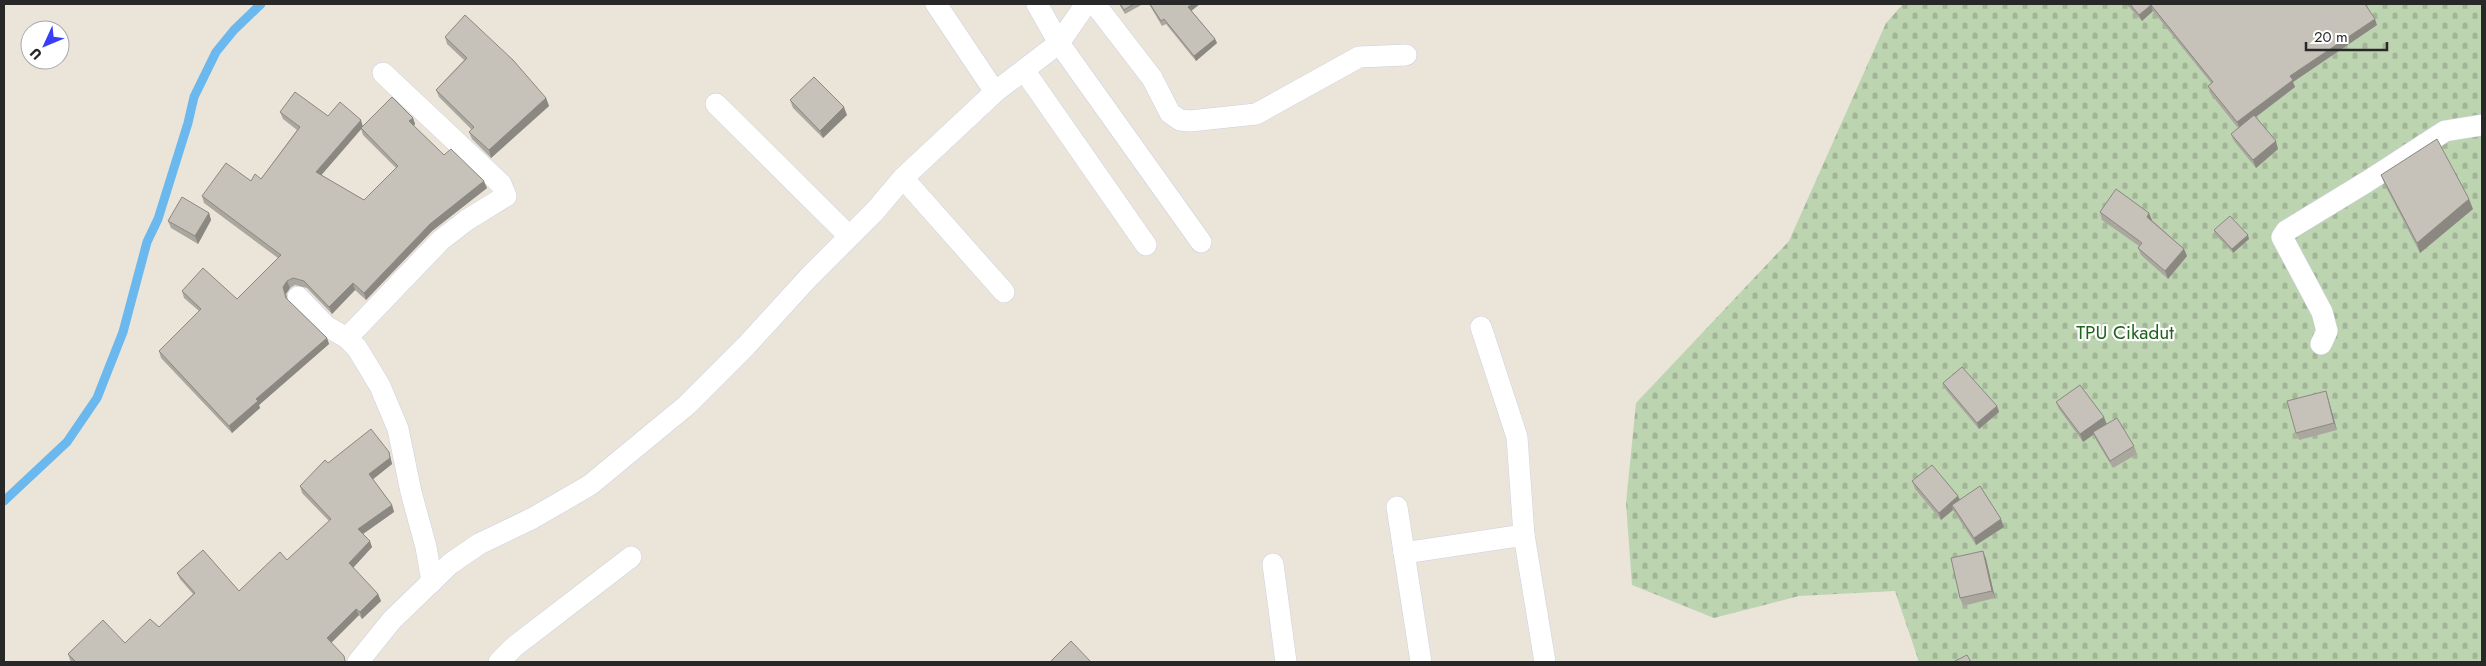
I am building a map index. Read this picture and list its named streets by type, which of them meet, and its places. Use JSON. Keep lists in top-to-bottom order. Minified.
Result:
{"parks":["TPU Cikadut"],"scale_bar":"20 m","north":"bottom left"}
